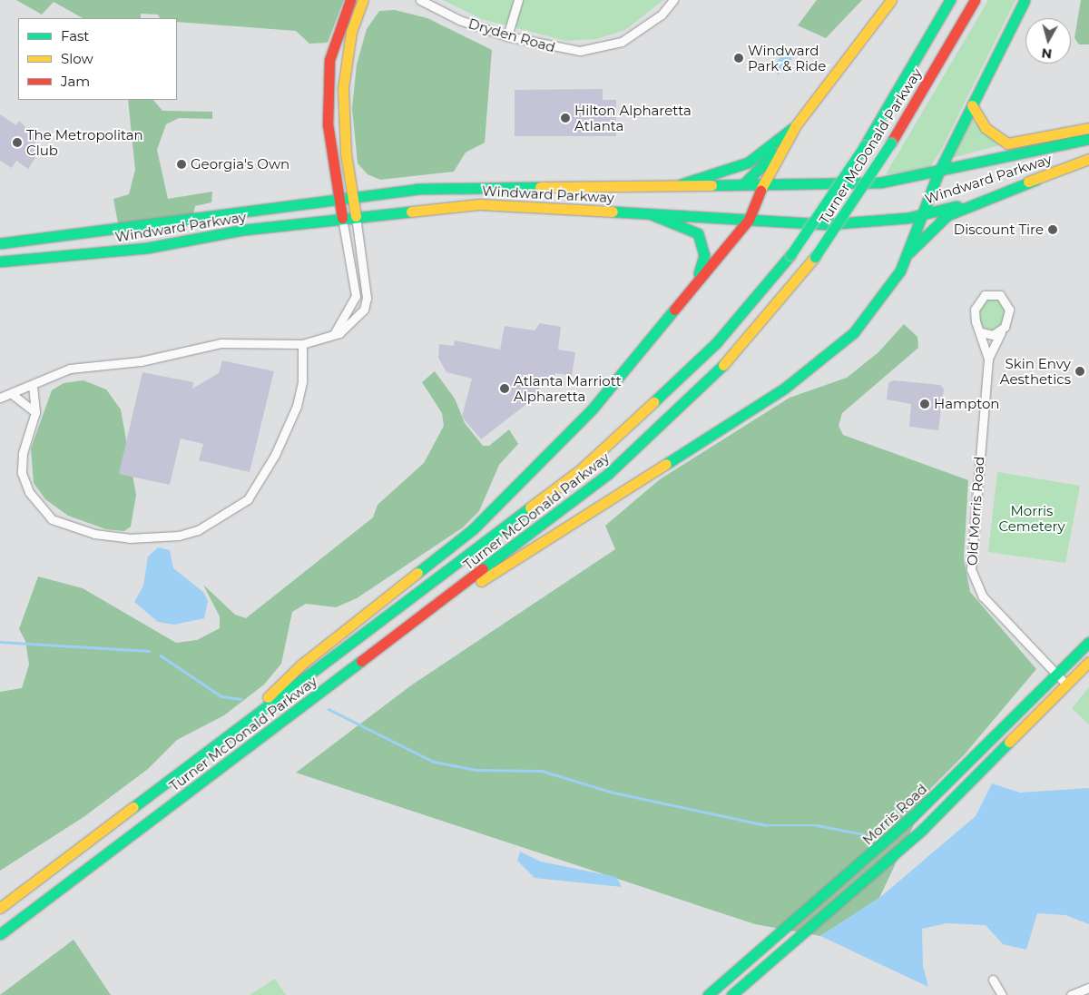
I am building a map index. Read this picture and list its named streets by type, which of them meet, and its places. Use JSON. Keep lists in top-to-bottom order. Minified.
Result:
{"streets":{"main road":["Turner McDonald Parkway","Windward Parkway","Morris Road"],"street":["Dryden Road","Old Morris Road"]},"crossings":[["Old Morris Road","Morris Road"]],"parks":["Morris Cemetery"],"places":["Windward Park & Ride","Hilton Alpharetta Atlanta","The Metropolitan Club","Georgia's Own","Discount Tire","Skin Envy Aesthetics","Atlanta Marriott Alpharetta","Hampton"],"legend":["Fast","Slow","Jam"],"north":"bottom"}
